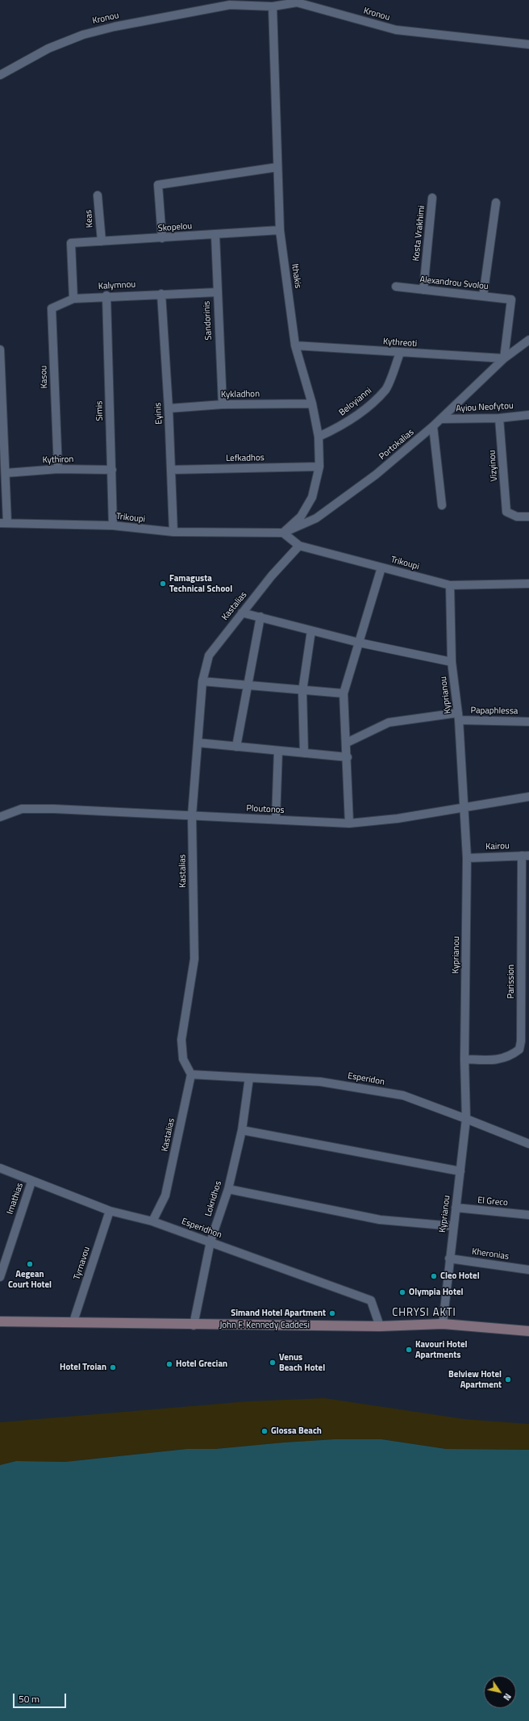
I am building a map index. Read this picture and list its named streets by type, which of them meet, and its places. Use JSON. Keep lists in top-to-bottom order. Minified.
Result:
{"streets":{"street":["Kronou","Keas","Skopelou","Kosta Vrakhimi","Ithakis","Alexandrou Svolou","Kalymnou","Sandorinis","Kythreoti","Kasou","Kykladhon","Beloyianni","Ayiou Neofytou","Simis","Eyinis","Portokalias","Lefkadhos","Kythiron","Vizyinou","Trikoupi","Kastalias","Kyprianou","Papaphlessa","Ploutonos","Kairou","Parission","Esperidon","Imathias","Lokridhos","El Greco","Esperidhon","Kheronias","Tyrnavou","John F. Kennedy Caddesi"]},"crossings":[["Kronou","Ithakis"],["Keas","Skopelou"],["Skopelou","Ithakis"],["Skopelou","Kalymnou"],["Skopelou","Sandorinis"],["Skopelou","Kasou"],["Kosta Vrakhimi","Alexandrou Svolou"],["Ithakis","Kythreoti"],["Ithakis","Kykladhon"],["Ithakis","Beloyianni"],["Ithakis","Portokalias"],["Ithakis","Lefkadhos"],["Ithakis","Trikoupi"],["Alexandrou Svolou","Kythreoti"],["Alexandrou Svolou","Portokalias"],["Kalymnou","Sandorinis"],["Kalymnou","Kasou"],["Kalymnou","Simis"],["Kalymnou","Eyinis"],["Sandorinis","Kykladhon"],["Kythreoti","Beloyianni"],["Kythreoti","Portokalias"],["Kasou","Kythiron"],["Kykladhon","Eyinis"],["Ayiou Neofytou","Portokalias"],["Ayiou Neofytou","Vizyinou"],["Simis","Kythiron"],["Simis","Trikoupi"],["Eyinis","Lefkadhos"],["Eyinis","Trikoupi"],["Portokalias","Trikoupi"],["Trikoupi","Kastalias"],["Trikoupi","Kyprianou"],["Kastalias","Ploutonos"],["Kastalias","Esperidon"],["Kastalias","Esperidhon"],["Kyprianou","Papaphlessa"],["Kyprianou","Ploutonos"],["Kyprianou","Kairou"],["Kyprianou","Parission"],["Kyprianou","Esperidon"],["Kyprianou","El Greco"],["Kyprianou","Kheronias"],["Kyprianou","John F. Kennedy Caddesi"],["Kairou","Parission"],["Esperidon","Lokridhos"],["Imathias","Esperidhon"],["Lokridhos","Esperidhon"],["Lokridhos","John F. Kennedy Caddesi"],["Esperidhon","Tyrnavou"],["Esperidhon","John F. Kennedy Caddesi"],["Tyrnavou","John F. Kennedy Caddesi"]],"districts":["CHRYSI AKTI"],"places":["Famagusta Technical School","Aegean Court Hotel","Cleo Hotel","Olympia Hotel","Simand Hotel Apartment","Kavouri Hotel Apartments","Venus Beach Hotel","Hotel Grecian","Hotel Troian","Belview Hotel Apartment","Glossa Beach"],"scale_bar":"50 m","north":"bottom right"}
